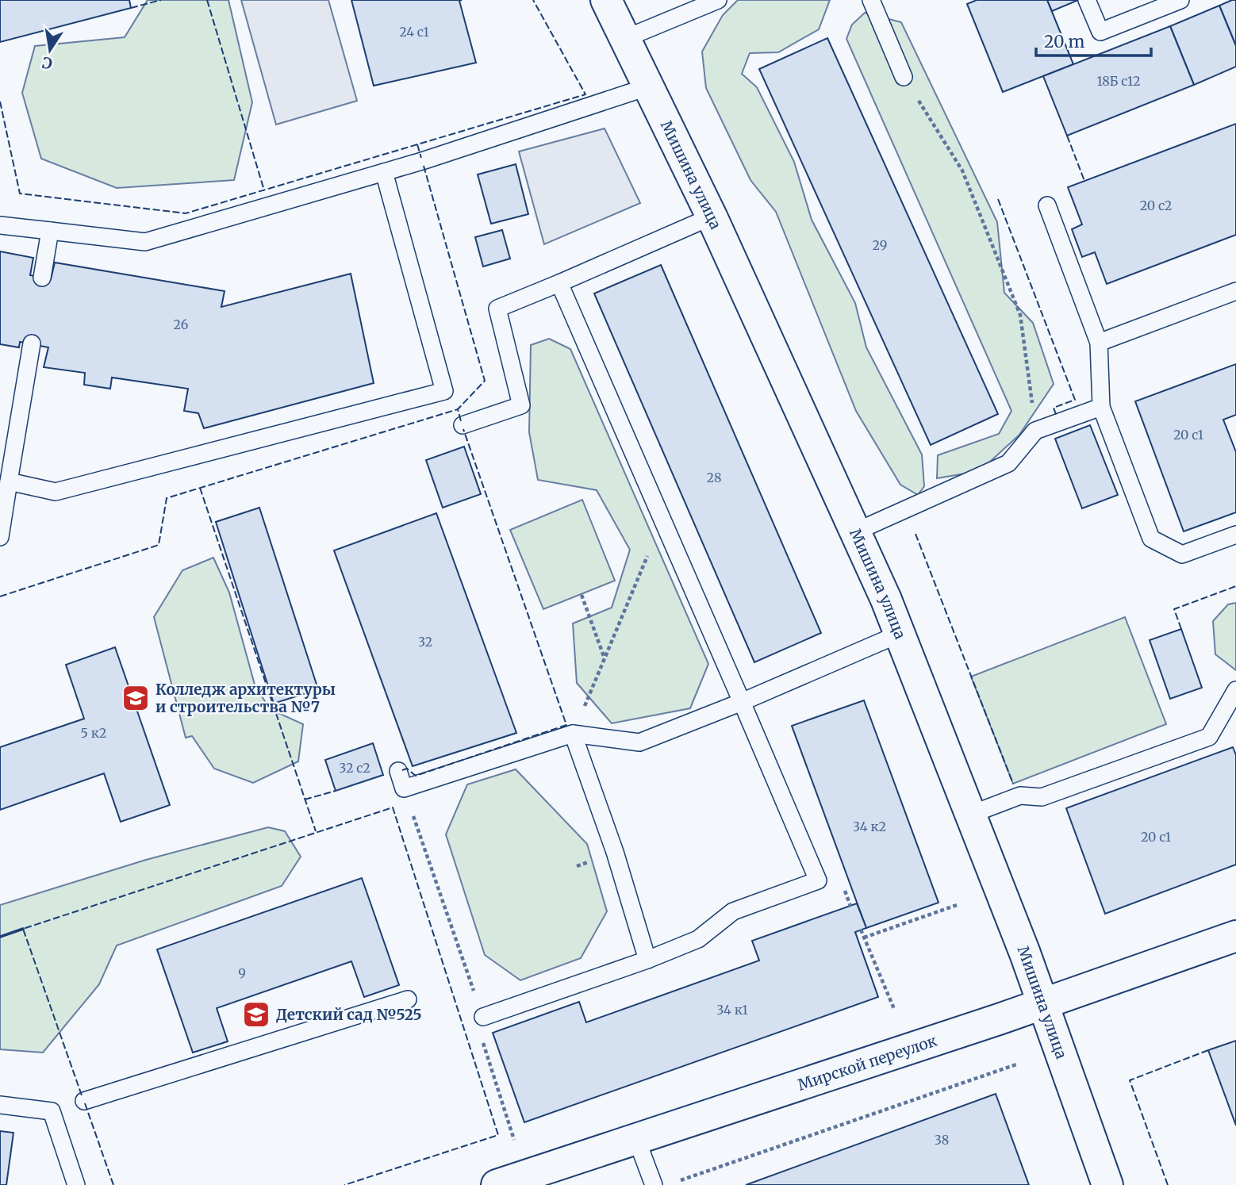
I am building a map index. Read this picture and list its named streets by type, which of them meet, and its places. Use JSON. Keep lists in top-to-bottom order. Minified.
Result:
{"streets":{"street":["Мишина улица","Мирской переулок"]},"crossings":[["Мишина улица","Мирской переулок"]],"places":{"school or university":["Колледж архитектуры и строительства №7","Детский сад №525"]},"house_numbers":["24 с1","18Б с12","20 с2","29","26","20 с1","28","32","5 к2","32 с2","34 к2","20 с1","9","34 к1","38"],"scale_bar":"20 m","north":"bottom"}
